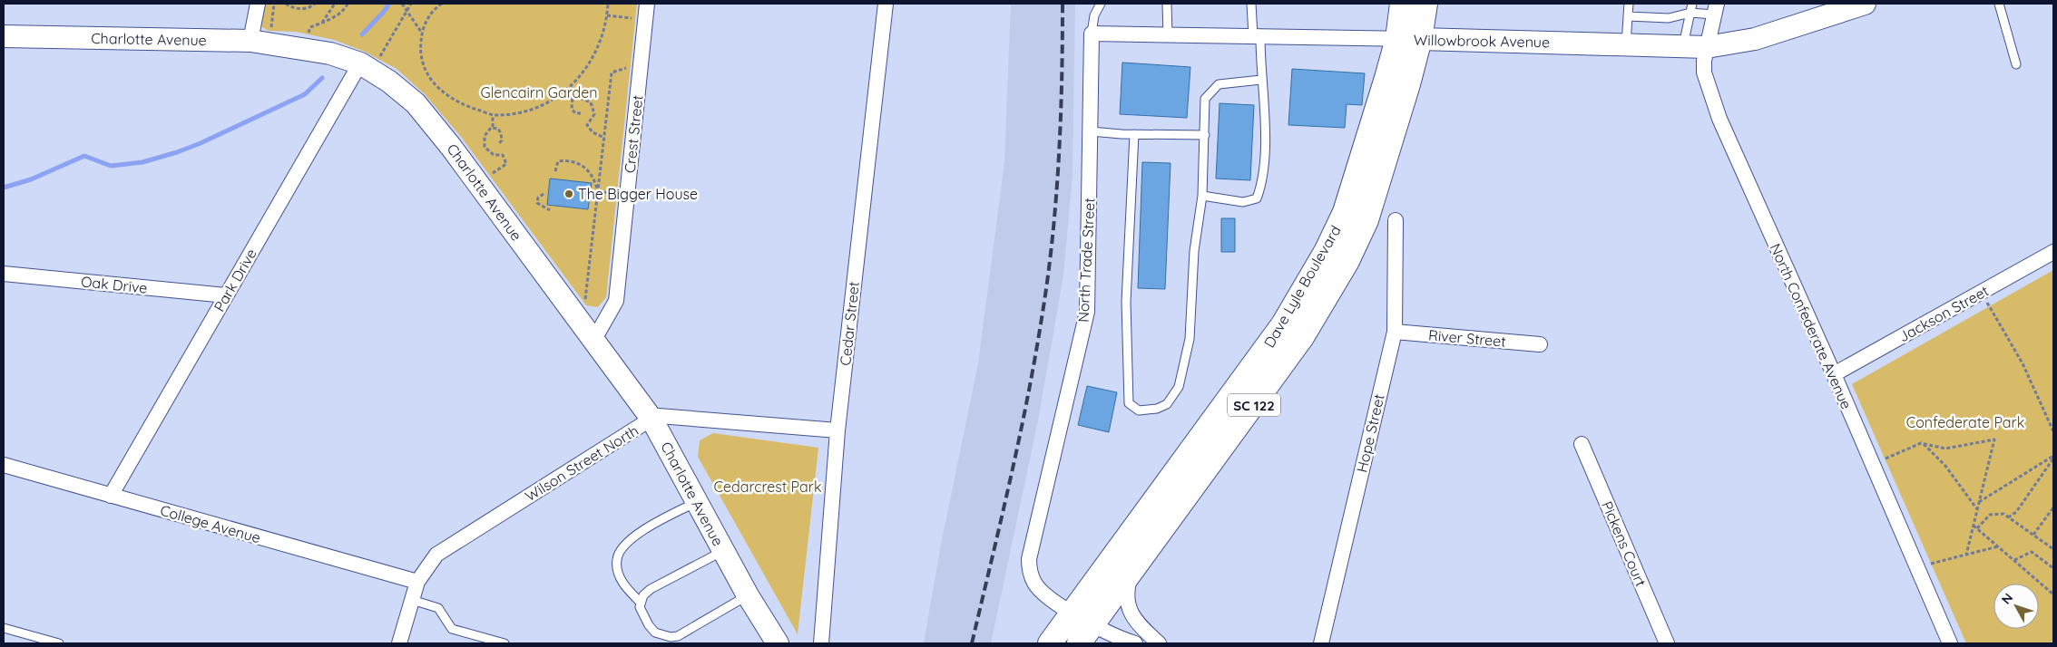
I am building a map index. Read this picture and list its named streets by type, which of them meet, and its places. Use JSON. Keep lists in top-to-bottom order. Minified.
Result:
{"streets":{"main road":["Dave Lyle Boulevard","SC 122"],"street":["Charlotte Avenue","Willowbrook Avenue","Crest Street","North Trade Street","Park Drive","Oak Drive","Jackson Street","Cedar Street","North Confederate Avenue","River Street","Hope Street","Wilson Street North","College Avenue","Pickens Court"]},"crossings":[["Charlotte Avenue","Crest Street"],["Charlotte Avenue","Park Drive"],["Charlotte Avenue","Wilson Street North"],["Willowbrook Avenue","North Trade Street"],["Willowbrook Avenue","Dave Lyle Boulevard"],["Willowbrook Avenue","North Confederate Avenue"],["North Trade Street","Dave Lyle Boulevard"],["Park Drive","Oak Drive"],["Park Drive","College Avenue"],["Jackson Street","North Confederate Avenue"],["Cedar Street","Wilson Street North"],["River Street","Hope Street"],["Wilson Street North","College Avenue"]],"parks":["Glencairn Garden","Confederate Park","Cedarcrest Park"],"places":["The Bigger House"],"north":"top left"}
